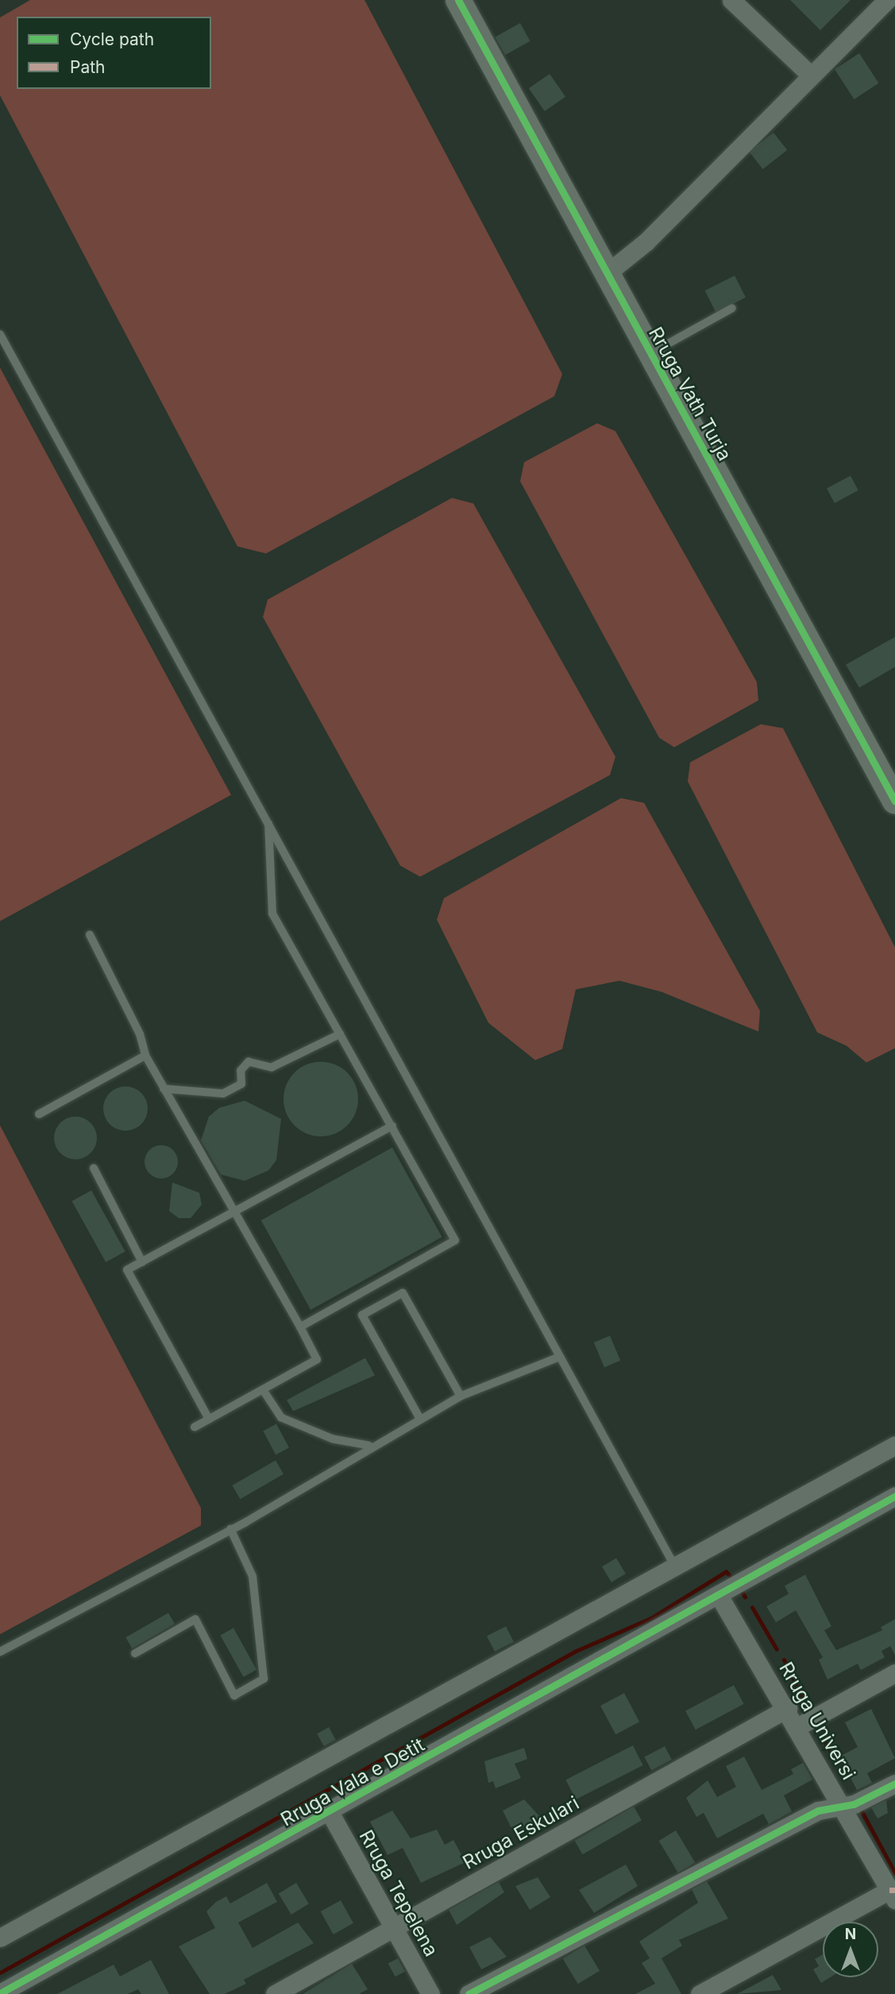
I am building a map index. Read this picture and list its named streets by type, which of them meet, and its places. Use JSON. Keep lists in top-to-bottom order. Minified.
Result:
{"streets":{"street":["Rruga Vath Turja","Rruga Universi","Rruga Vala e Detit","Rruga Eskulari","Rruga Tepelena"]},"crossings":[["Rruga Universi","Rruga Vala e Detit"],["Rruga Universi","Rruga Eskulari"],["Rruga Vala e Detit","Rruga Tepelena"],["Rruga Eskulari","Rruga Tepelena"]],"legend":["Cycle path","Path"],"north":"top"}
